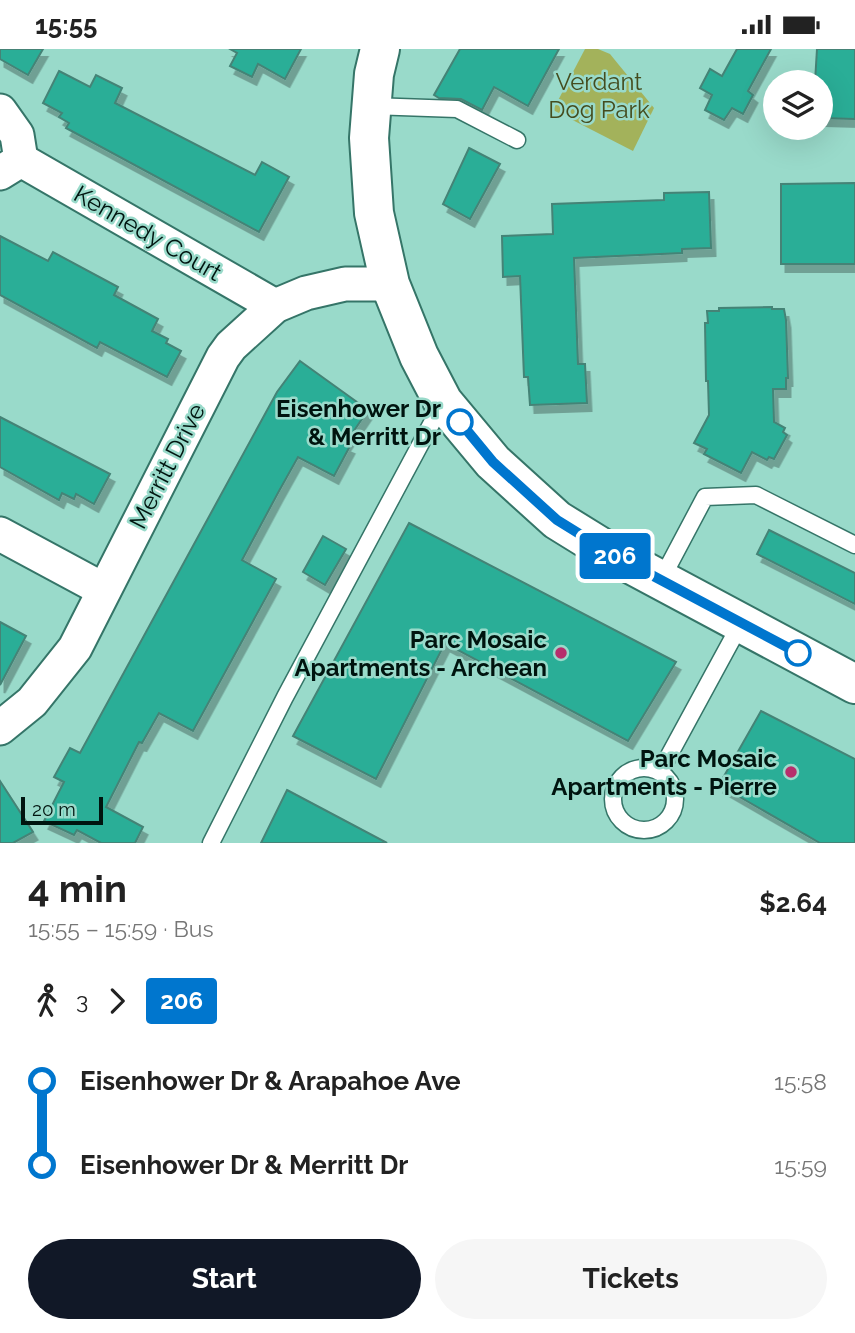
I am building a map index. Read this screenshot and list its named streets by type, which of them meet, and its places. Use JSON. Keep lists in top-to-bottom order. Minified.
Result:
{"streets":{"street":["Kennedy Court","Merritt Drive"]},"crossings":[["Kennedy Court","Merritt Drive"]],"parks":["Verdant Dog Park"],"places":["Eisenhower Dr & Merritt Dr","Parc Mosaic Apartments - Archean","Parc Mosaic Apartments - Pierre"],"lines":["bus line 206"],"scale_bar":"20 m","page":{"status":"15:55","on_map":"206","scale":"20 m","heading":["4 min","15:55 – 15:59 · Bus","$2.64"],"legs":["3","206"],"list":[{"name":"Eisenhower Dr & Arapahoe Ave","value":"15:58"},{"name":"Eisenhower Dr & Merritt Dr","value":"15:59"}],"buttons":["Start","Tickets"]}}
